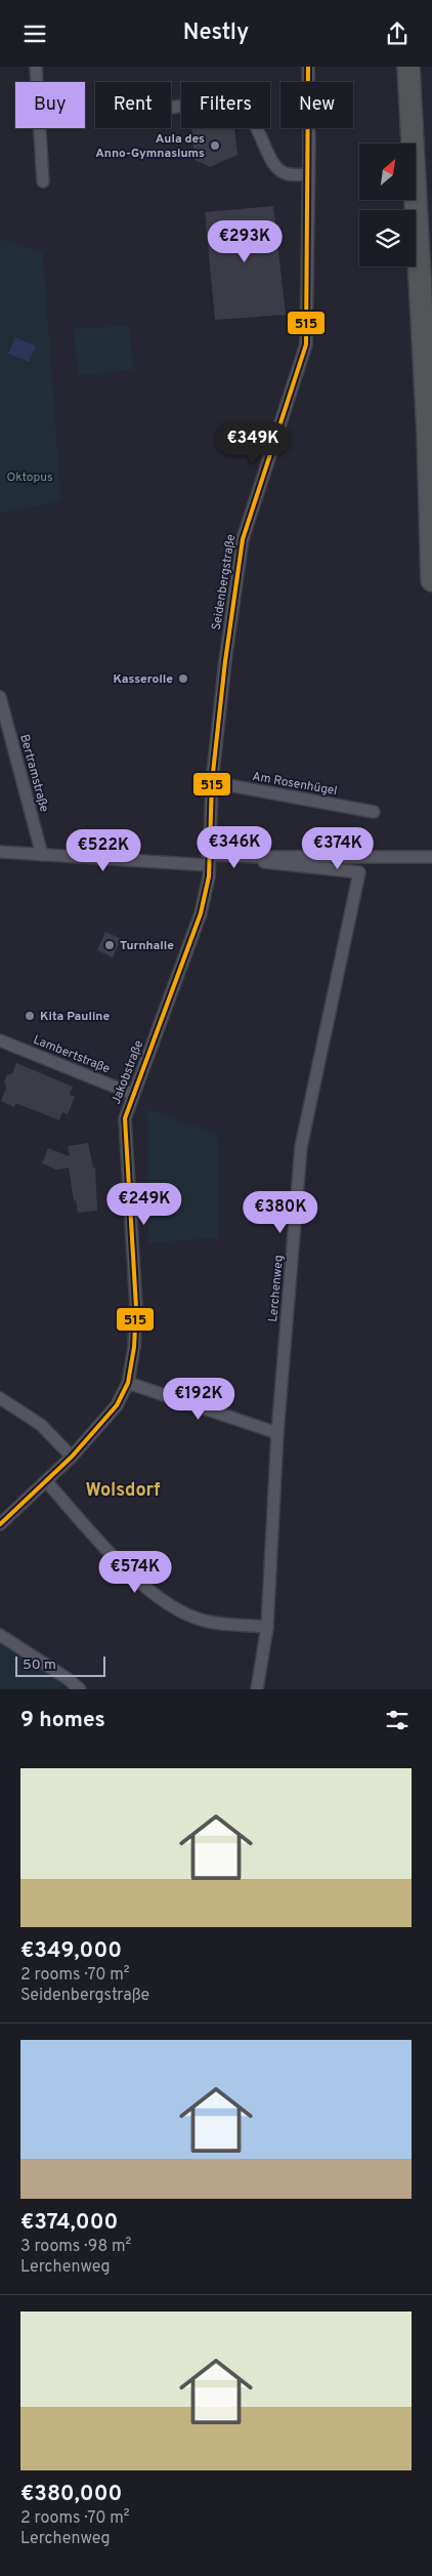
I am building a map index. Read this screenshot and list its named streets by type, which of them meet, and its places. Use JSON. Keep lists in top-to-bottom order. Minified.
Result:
{"streets":{"street":["Seidenbergstraße","Bertramstraße","Am Rosenhügel","Lambertstraße","Jakobstraße","Lerchenweg"]},"crossings":[["Seidenbergstraße","Am Rosenhügel"],["Seidenbergstraße","Jakobstraße"],["Lambertstraße","Jakobstraße"]],"districts":["Wolsdorf"],"parks":["Oktopus"],"places":["Aula des Anno-Gymnasiums","Kasserolle","Turnhalle","Kita Pauline"],"lines":["transit line 515"],"scale_bar":"50 m","north":"top right","page":{"header":"Nestly","chip":["Buy","Rent","Filters","New"],"price":["€293K","€349K","€346K","€374K","€522K","€249K","€380K","€192K","€574K"],"scale":"50 m","heading":"9 homes","list":[{"name":"€349,000","note":"2 rooms · 70 m² · Seidenbergstraße"},{"name":"€374,000","note":"3 rooms · 98 m² · Lerchenweg"},{"name":"€380,000","note":"2 rooms · 70 m² · Lerchenweg"}]}}
